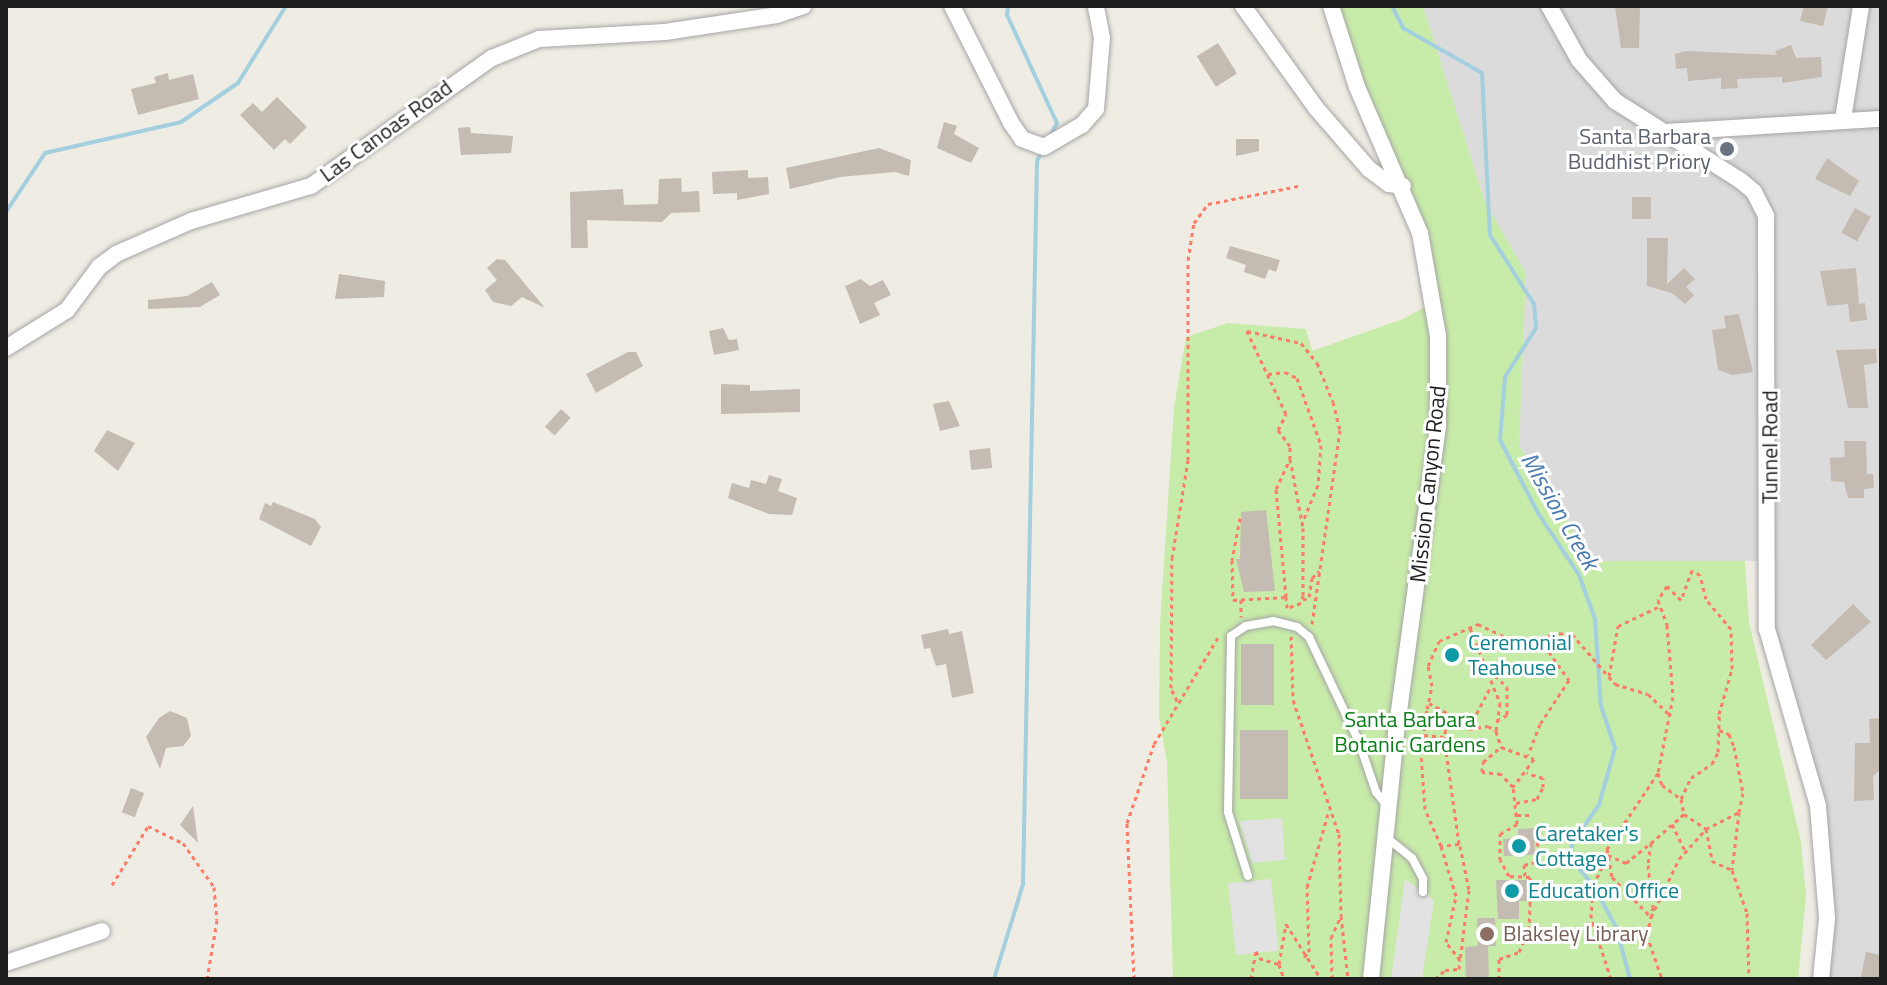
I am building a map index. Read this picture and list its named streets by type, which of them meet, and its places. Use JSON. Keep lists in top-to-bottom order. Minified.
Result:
{"streets":{"street":["Las Canoas Road","Tunnel Road","Mission Canyon Road"]},"water":["Mission Creek"],"parks":["Santa Barbara Botanic Gardens"],"places":["Santa Barbara Buddhist Priory","Ceremonial Teahouse","Caretaker's Cottage","Education Office","Blaksley Library"]}
